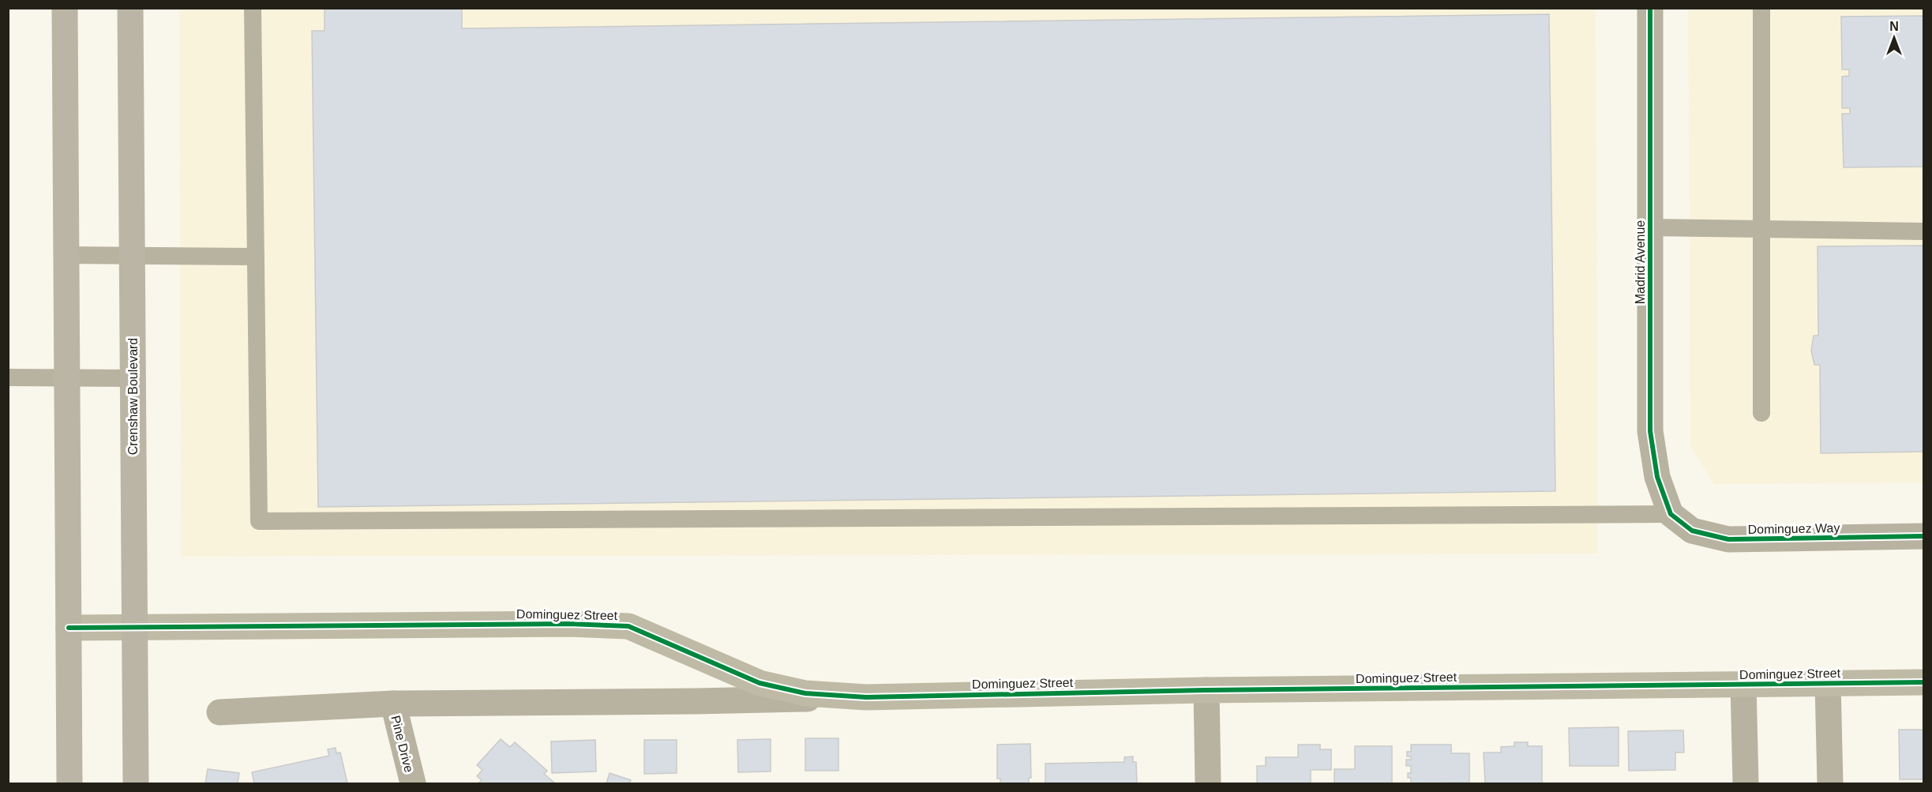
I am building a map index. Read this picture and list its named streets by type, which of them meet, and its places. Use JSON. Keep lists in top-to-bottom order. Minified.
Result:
{"streets":{"main road":["Crenshaw Boulevard"],"street":["Madrid Avenue","Dominguez Way","Dominguez Street","Pine Drive"]},"crossings":[["Madrid Avenue","Dominguez Way"],["Crenshaw Boulevard","Dominguez Street"],["Dominguez Street","Pine Drive"]],"north":"top"}
